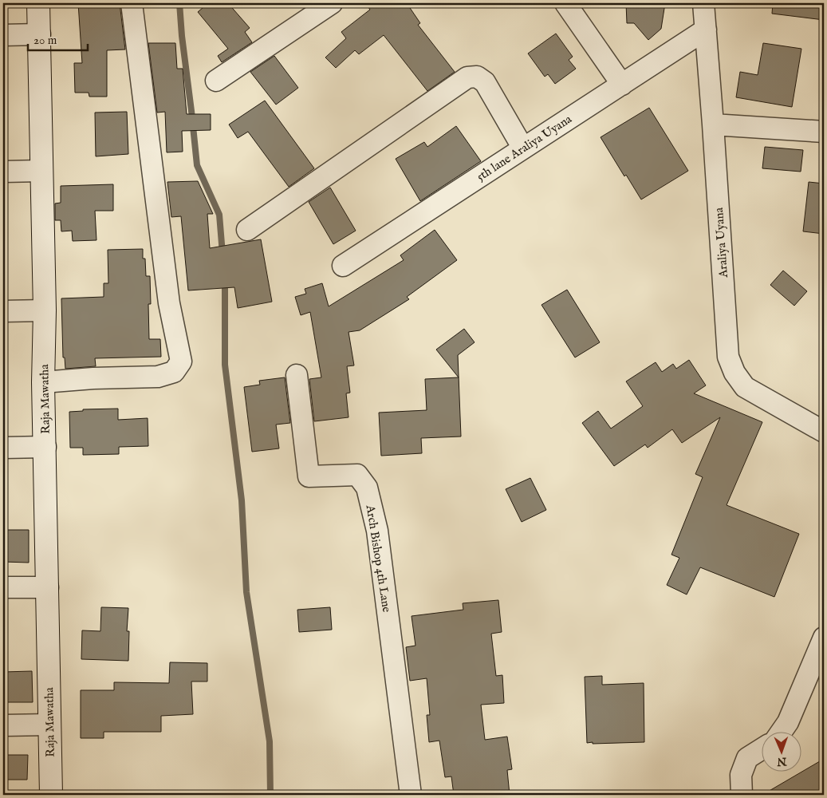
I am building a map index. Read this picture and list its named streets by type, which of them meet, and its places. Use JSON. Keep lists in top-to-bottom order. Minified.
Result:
{"streets":{"street":["5th lane Araliya Uyana","Araliya Uyana","Raja Mawatha","Arch Bishop 4th Lane"]},"crossings":[["5th lane Araliya Uyana","Araliya Uyana"]],"scale_bar":"20 m","north":"bottom"}
